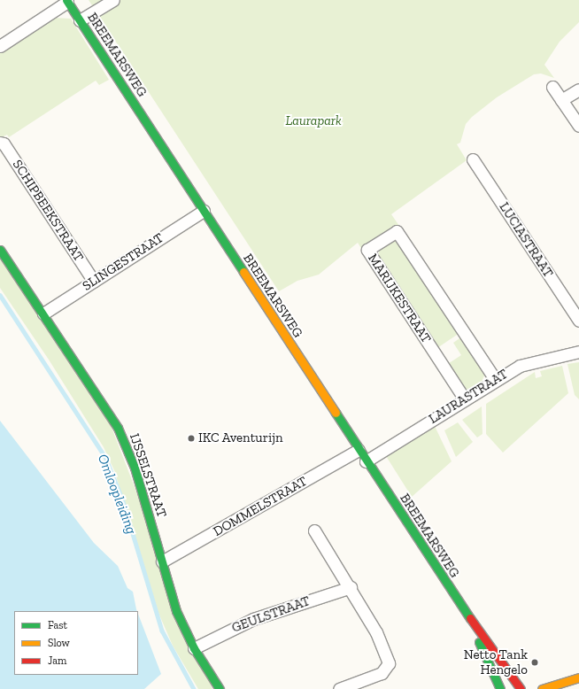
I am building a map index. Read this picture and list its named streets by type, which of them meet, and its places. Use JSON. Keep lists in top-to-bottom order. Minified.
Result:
{"streets":{"street":["BREEMARSWEG","SCHIPBEEKSTRAAT","LUCIASTRAAT","SLINGESTRAAT","MARIJKESTRAAT","LAURASTRAAT","IJSSELSTRAAT","DOMMELSTRAAT","GEULSTRAAT"]},"crossings":[["BREEMARSWEG","SLINGESTRAAT"],["BREEMARSWEG","LAURASTRAAT"],["BREEMARSWEG","DOMMELSTRAAT"],["SCHIPBEEKSTRAAT","SLINGESTRAAT"],["SLINGESTRAAT","IJSSELSTRAAT"],["MARIJKESTRAAT","LAURASTRAAT"],["IJSSELSTRAAT","DOMMELSTRAAT"],["IJSSELSTRAAT","GEULSTRAAT"]],"water":["Omloopleiding"],"parks":["Laurapark"],"places":["IKC Aventurijn","Netto Tank Hengelo"],"legend":["Fast","Slow","Jam"]}
